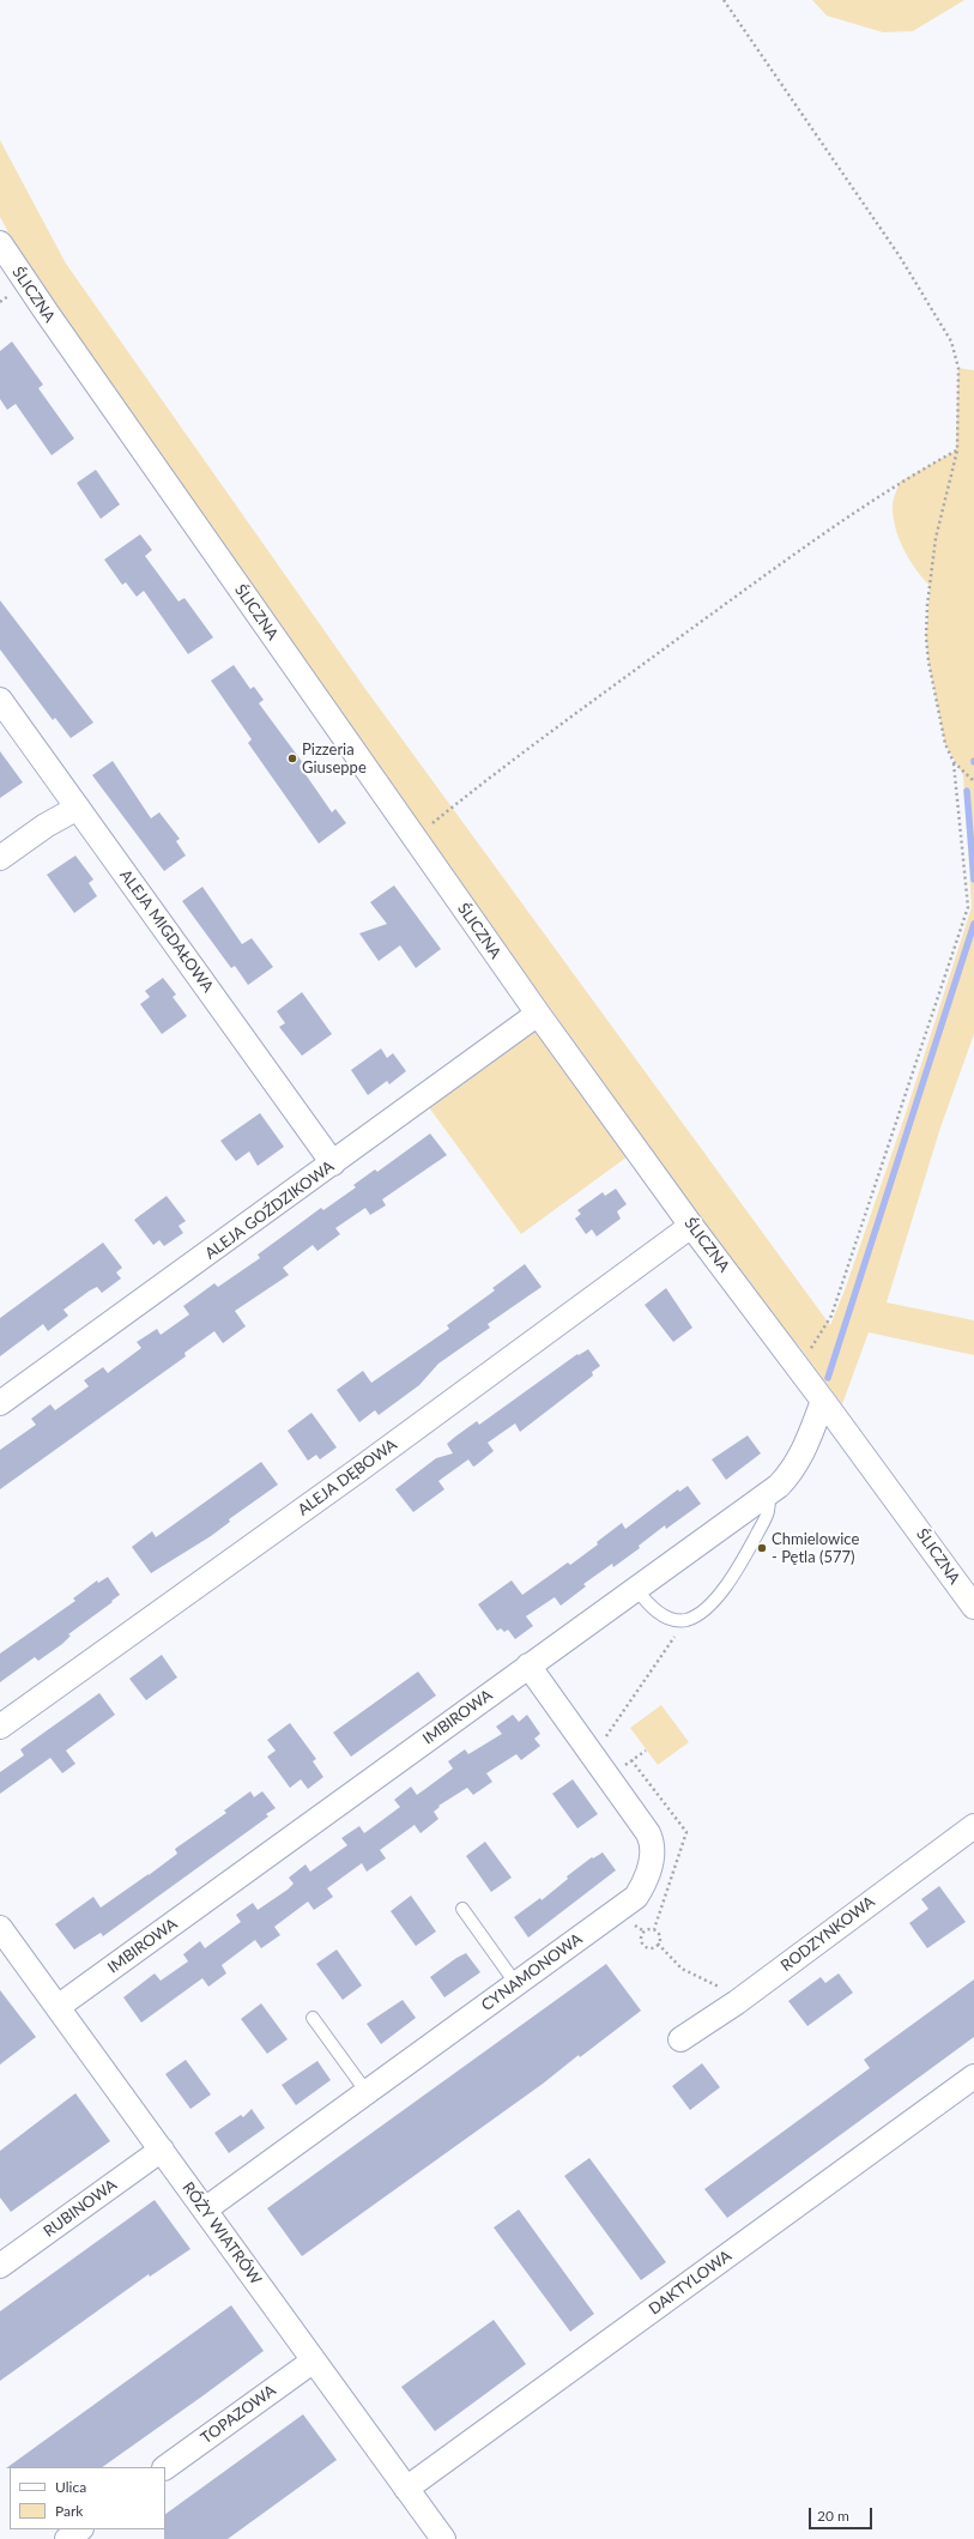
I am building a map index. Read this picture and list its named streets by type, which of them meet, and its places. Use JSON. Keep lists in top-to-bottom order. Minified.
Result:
{"streets":{"street":["ŚLICZNA","ALEJA MIGDAŁOWA","ALEJA GOŹDZIKOWA","ALEJA DĘBOWA","IMBIROWA","RODZYNKOWA","CYNAMONOWA","RUBINOWA","RÓŻY WIATRÓW","DAKTYLOWA","TOPAZOWA"]},"crossings":[["ŚLICZNA","ALEJA GOŹDZIKOWA"],["ŚLICZNA","ALEJA DĘBOWA"],["ŚLICZNA","IMBIROWA"],["ALEJA MIGDAŁOWA","ALEJA GOŹDZIKOWA"],["IMBIROWA","CYNAMONOWA"],["IMBIROWA","RÓŻY WIATRÓW"],["CYNAMONOWA","RÓŻY WIATRÓW"],["RUBINOWA","RÓŻY WIATRÓW"],["RÓŻY WIATRÓW","DAKTYLOWA"],["RÓŻY WIATRÓW","TOPAZOWA"]],"places":["Pizzeria Giuseppe","Chmielowice - Pętla (577)"],"legend":["Ulica","Park"],"scale_bar":"20 m"}
